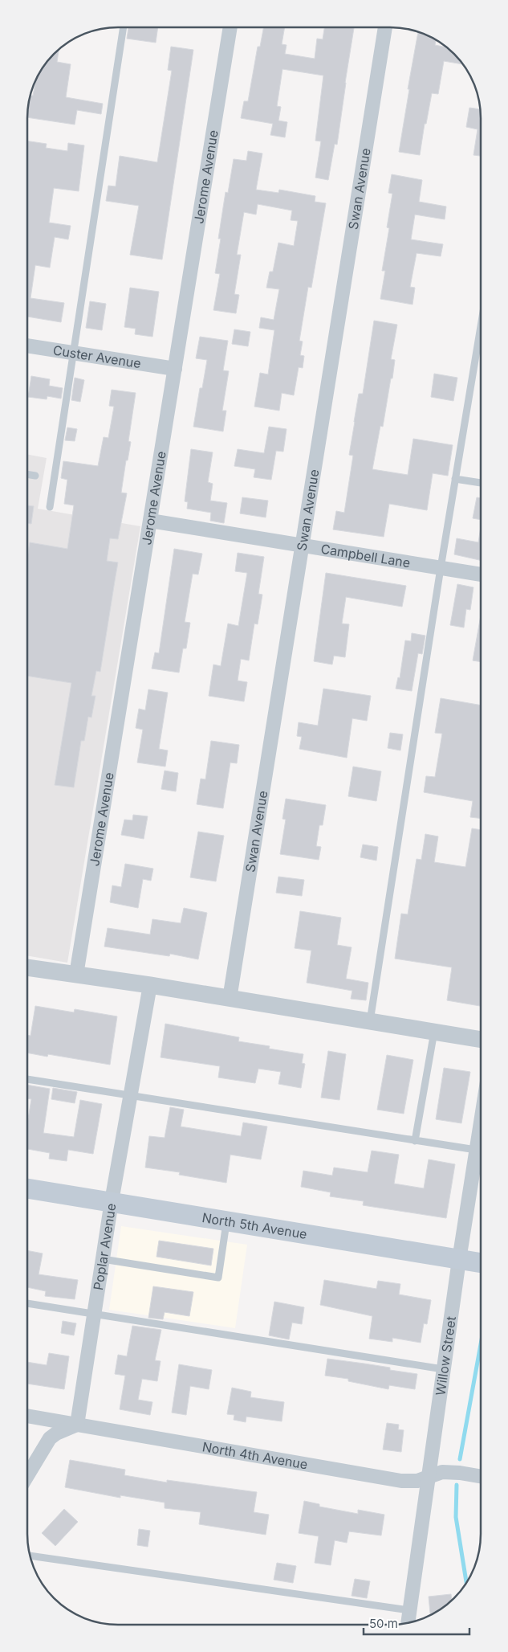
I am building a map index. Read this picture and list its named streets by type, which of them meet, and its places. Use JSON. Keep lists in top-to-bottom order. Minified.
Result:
{"streets":{"main road":["North 5th Avenue"],"street":["Jerome Avenue","Swan Avenue","Custer Avenue","Campbell Lane","Poplar Avenue","Willow Street","North 4th Avenue"]},"crossings":[["Jerome Avenue","Custer Avenue"],["Jerome Avenue","Campbell Lane"],["Swan Avenue","Campbell Lane"],["North 5th Avenue","Poplar Avenue"],["North 5th Avenue","Willow Street"],["Poplar Avenue","North 4th Avenue"],["Willow Street","North 4th Avenue"]],"scale_bar":"50 m"}
